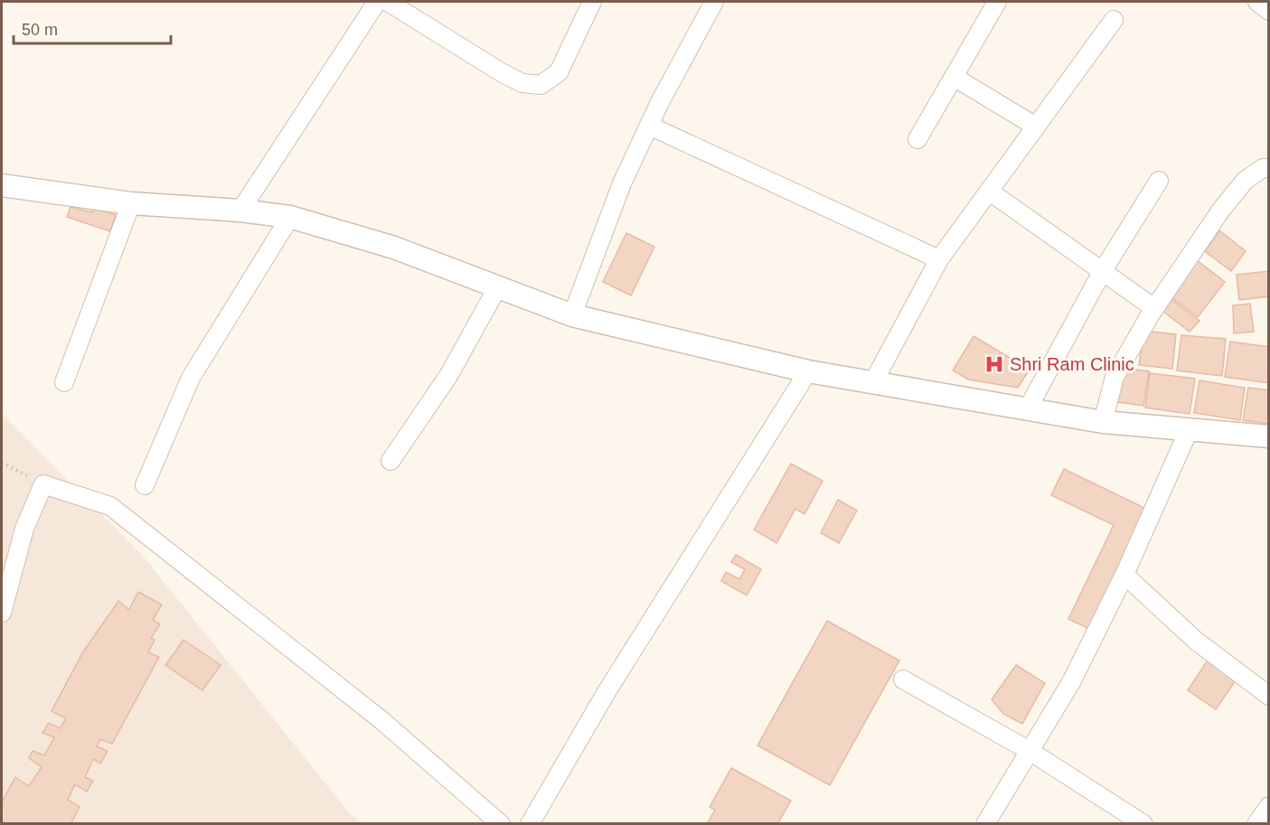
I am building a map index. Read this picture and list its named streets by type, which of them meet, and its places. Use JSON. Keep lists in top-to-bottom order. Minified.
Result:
{"places":{"hospital":["Shri Ram Clinic"]},"scale_bar":"50 m"}
